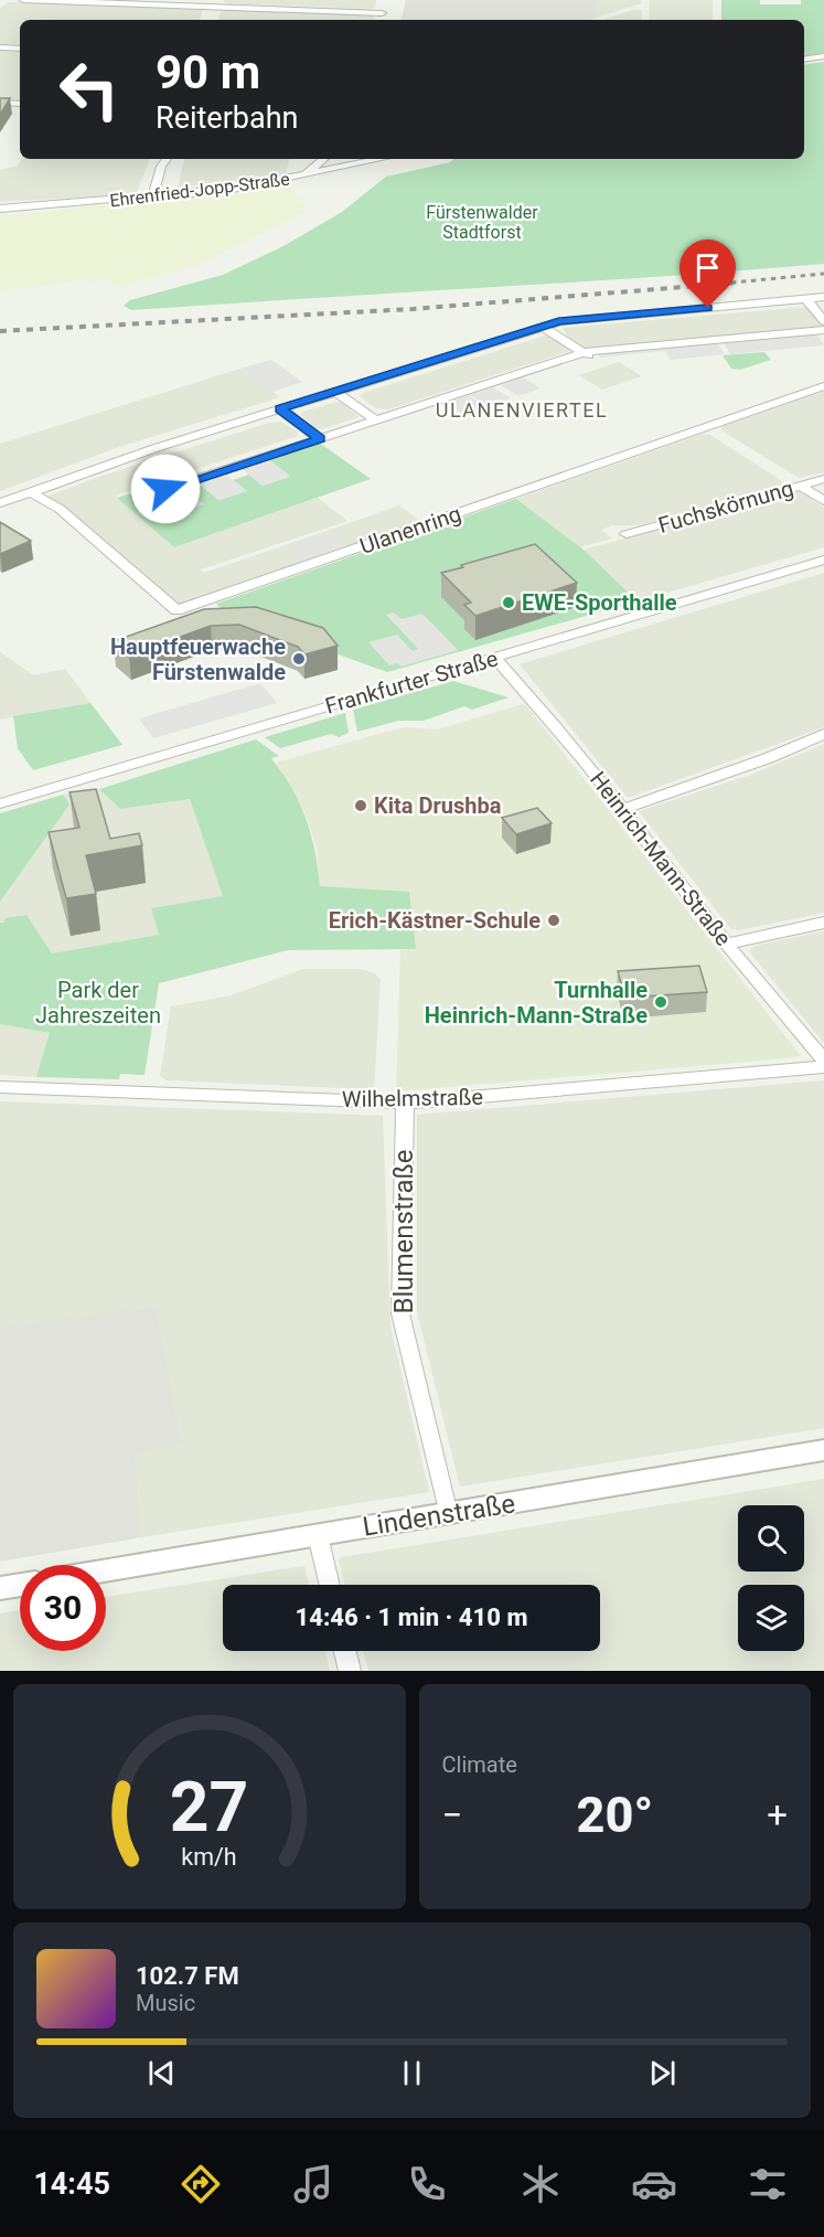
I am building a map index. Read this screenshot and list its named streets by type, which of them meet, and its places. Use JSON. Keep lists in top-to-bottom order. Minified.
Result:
{"streets":{"street":["Ehrenfried-Jopp-Straße","Fuchskörnung","Ulanenring","Frankfurter Straße","Heinrich-Mann-Straße","Wilhelmstraße","Blumenstraße","Lindenstraße"]},"crossings":[["Frankfurter Straße","Heinrich-Mann-Straße"],["Wilhelmstraße","Blumenstraße"],["Blumenstraße","Lindenstraße"]],"districts":["ULANENVIERTEL"],"parks":["Fürstenwalder Stadtforst","Park der Jahreszeiten"],"places":["EWE-Sporthalle","Hauptfeuerwache Fürstenwalde","Kita Drushba","Erich-Kästner-Schule","Turnhalle Heinrich-Mann-Straße"],"page":{"turn":["90 m","Reiterbahn"],"limit":"30","trip":"14:46 · 1 min · 410 m","tile":"Climate","heat":["−","20°","+"],"song":["102.7 FM","Music"],"tabs":"14:45","gauge":["27","km/h"]}}
